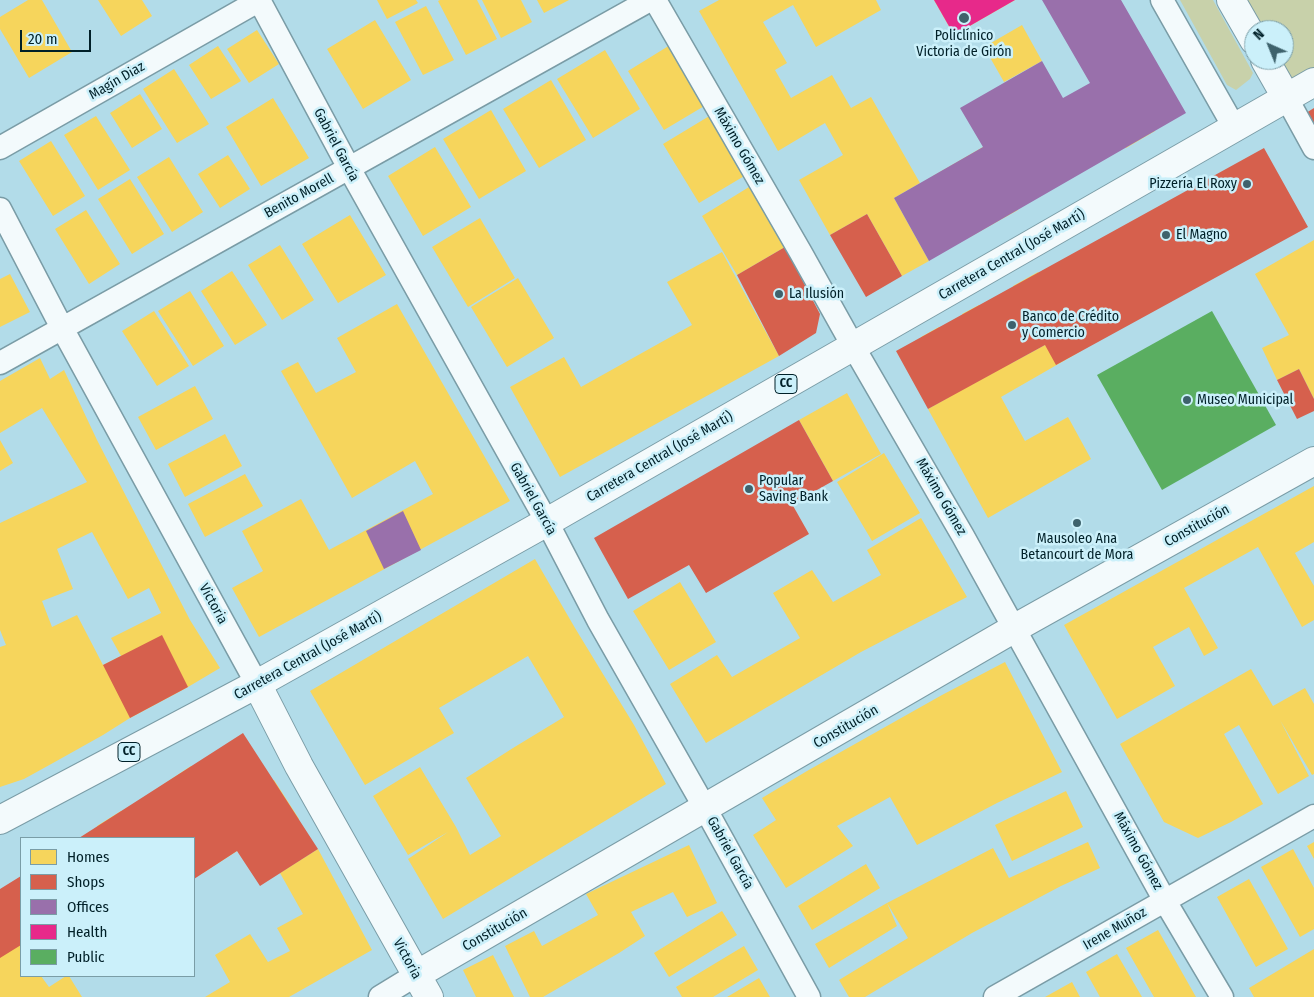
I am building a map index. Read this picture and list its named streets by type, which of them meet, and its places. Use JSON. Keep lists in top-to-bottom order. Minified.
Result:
{"streets":{"main road":["Carretera Central (José Martí)","CC","Constitución","Victoria"],"street":["Magín Diaz","Gabriel García","Máximo Gómez","Benito Morell","Irene Muñoz"]},"crossings":[["Magín Diaz","Gabriel García"],["Gabriel García","Benito Morell"],["Gabriel García","Carretera Central (José Martí)"],["Gabriel García","Constitución"],["Máximo Gómez","Carretera Central (José Martí)"],["Máximo Gómez","Constitución"],["Máximo Gómez","Irene Muñoz"],["Benito Morell","Victoria"],["Carretera Central (José Martí)","Victoria"],["Constitución","Victoria"]],"places":["Policlínico Victoria de Girón","Pizzería El Roxy","El Magno","La Ilusión","Banco de Crédito y Comercio","Museo Municipal","Popular Saving Bank","Mausoleo Ana Betancourt de Mora"],"legend":["Homes","Shops","Offices","Health","Public"],"scale_bar":"20 m","north":"top left"}
